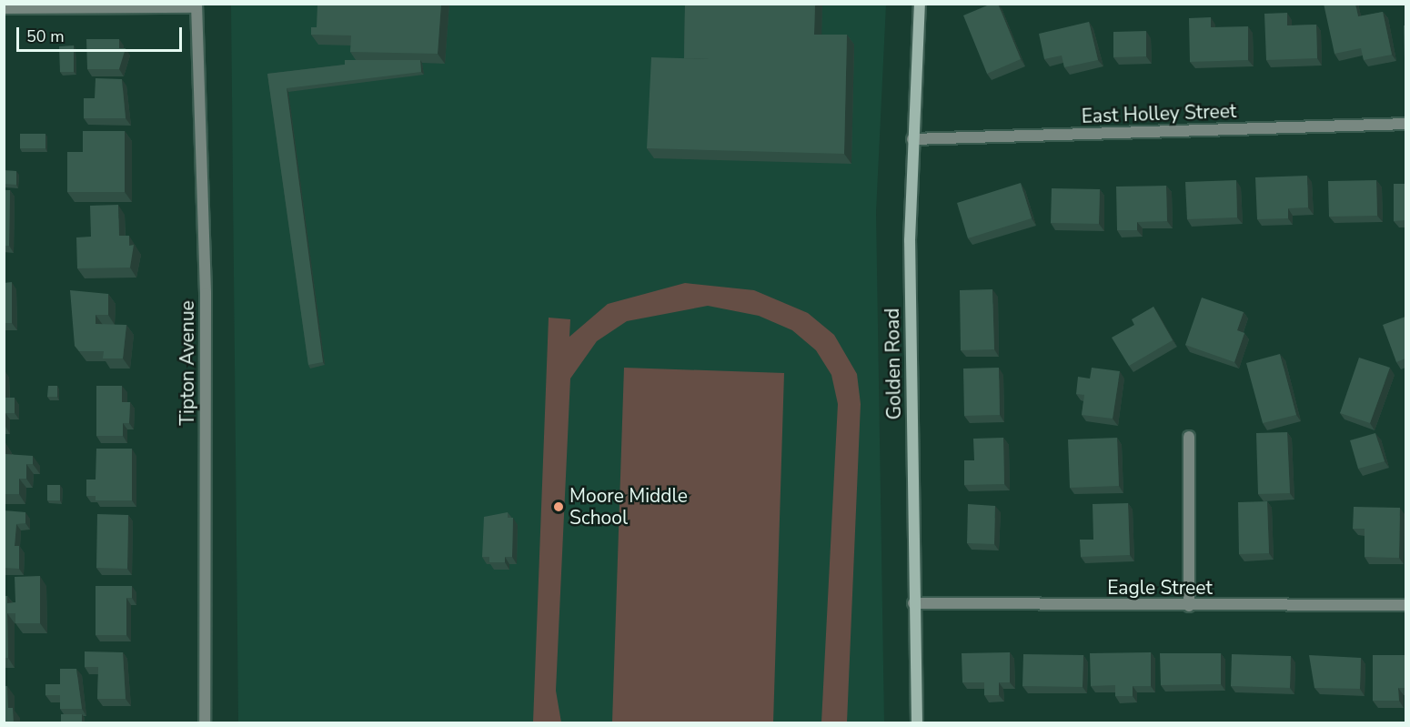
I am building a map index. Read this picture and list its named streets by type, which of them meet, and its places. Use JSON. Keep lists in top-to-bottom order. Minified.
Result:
{"streets":{"street":["East Holley Street","Tipton Avenue","Golden Road","Eagle Street"]},"crossings":[["East Holley Street","Golden Road"],["Golden Road","Eagle Street"]],"places":["Moore Middle School"],"scale_bar":"50 m"}
